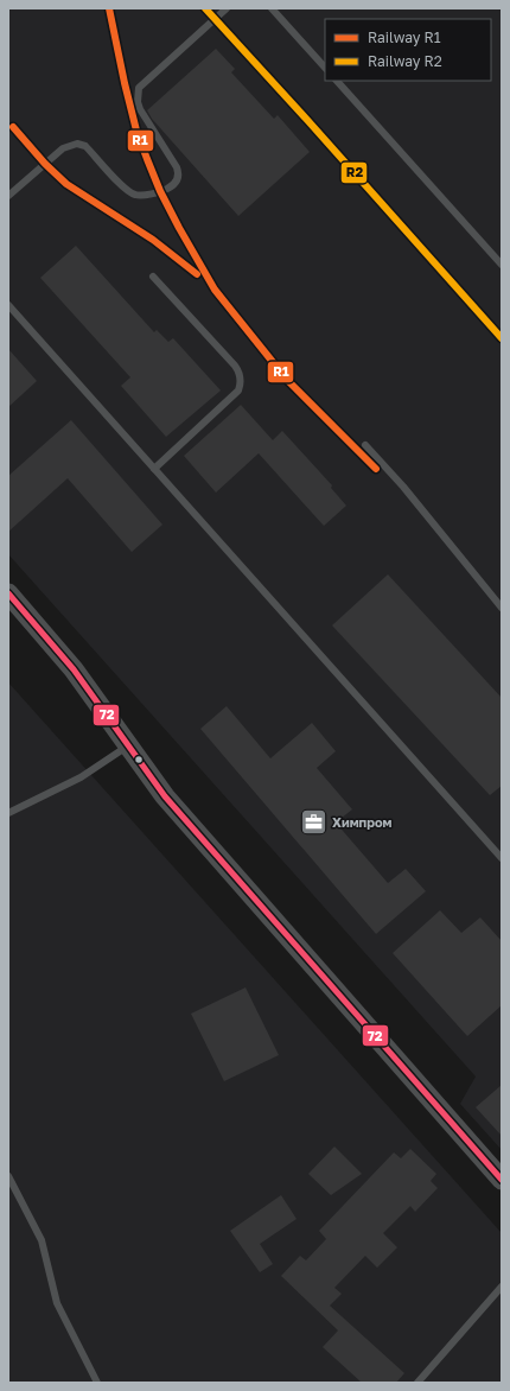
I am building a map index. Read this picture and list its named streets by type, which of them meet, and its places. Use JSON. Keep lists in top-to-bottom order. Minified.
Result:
{"places":{"office":["Химпром"]},"lines":["rail line R1","rail line R2","transit line 72"],"legend":["Railway R1","Railway R2"]}
